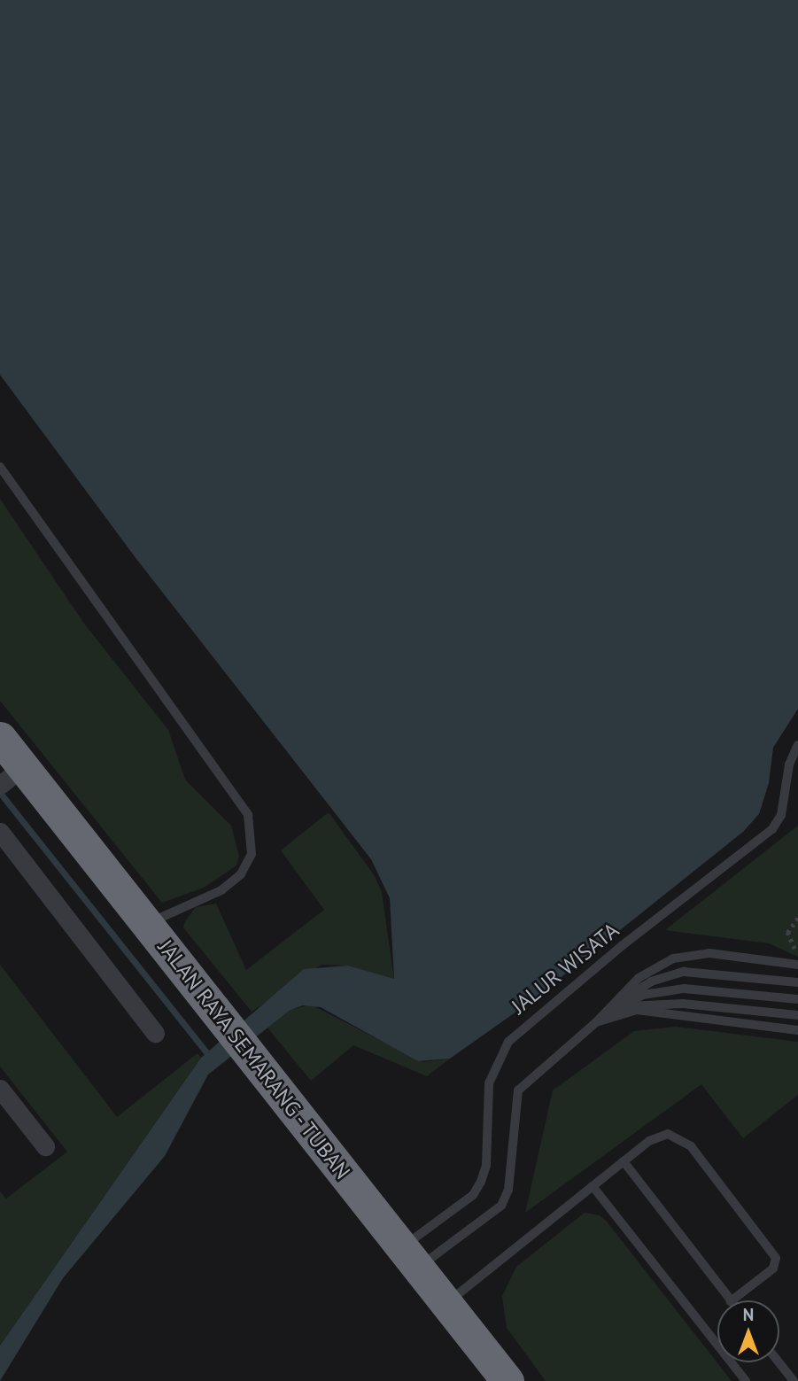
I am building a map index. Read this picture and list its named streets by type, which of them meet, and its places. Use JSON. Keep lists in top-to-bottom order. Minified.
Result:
{"streets":{"highway":["JALAN RAYA SEMARANG - TUBAN"],"lane":["JALUR WISATA"]},"crossings":[["JALUR WISATA","JALAN RAYA SEMARANG - TUBAN"]],"north":"top"}
